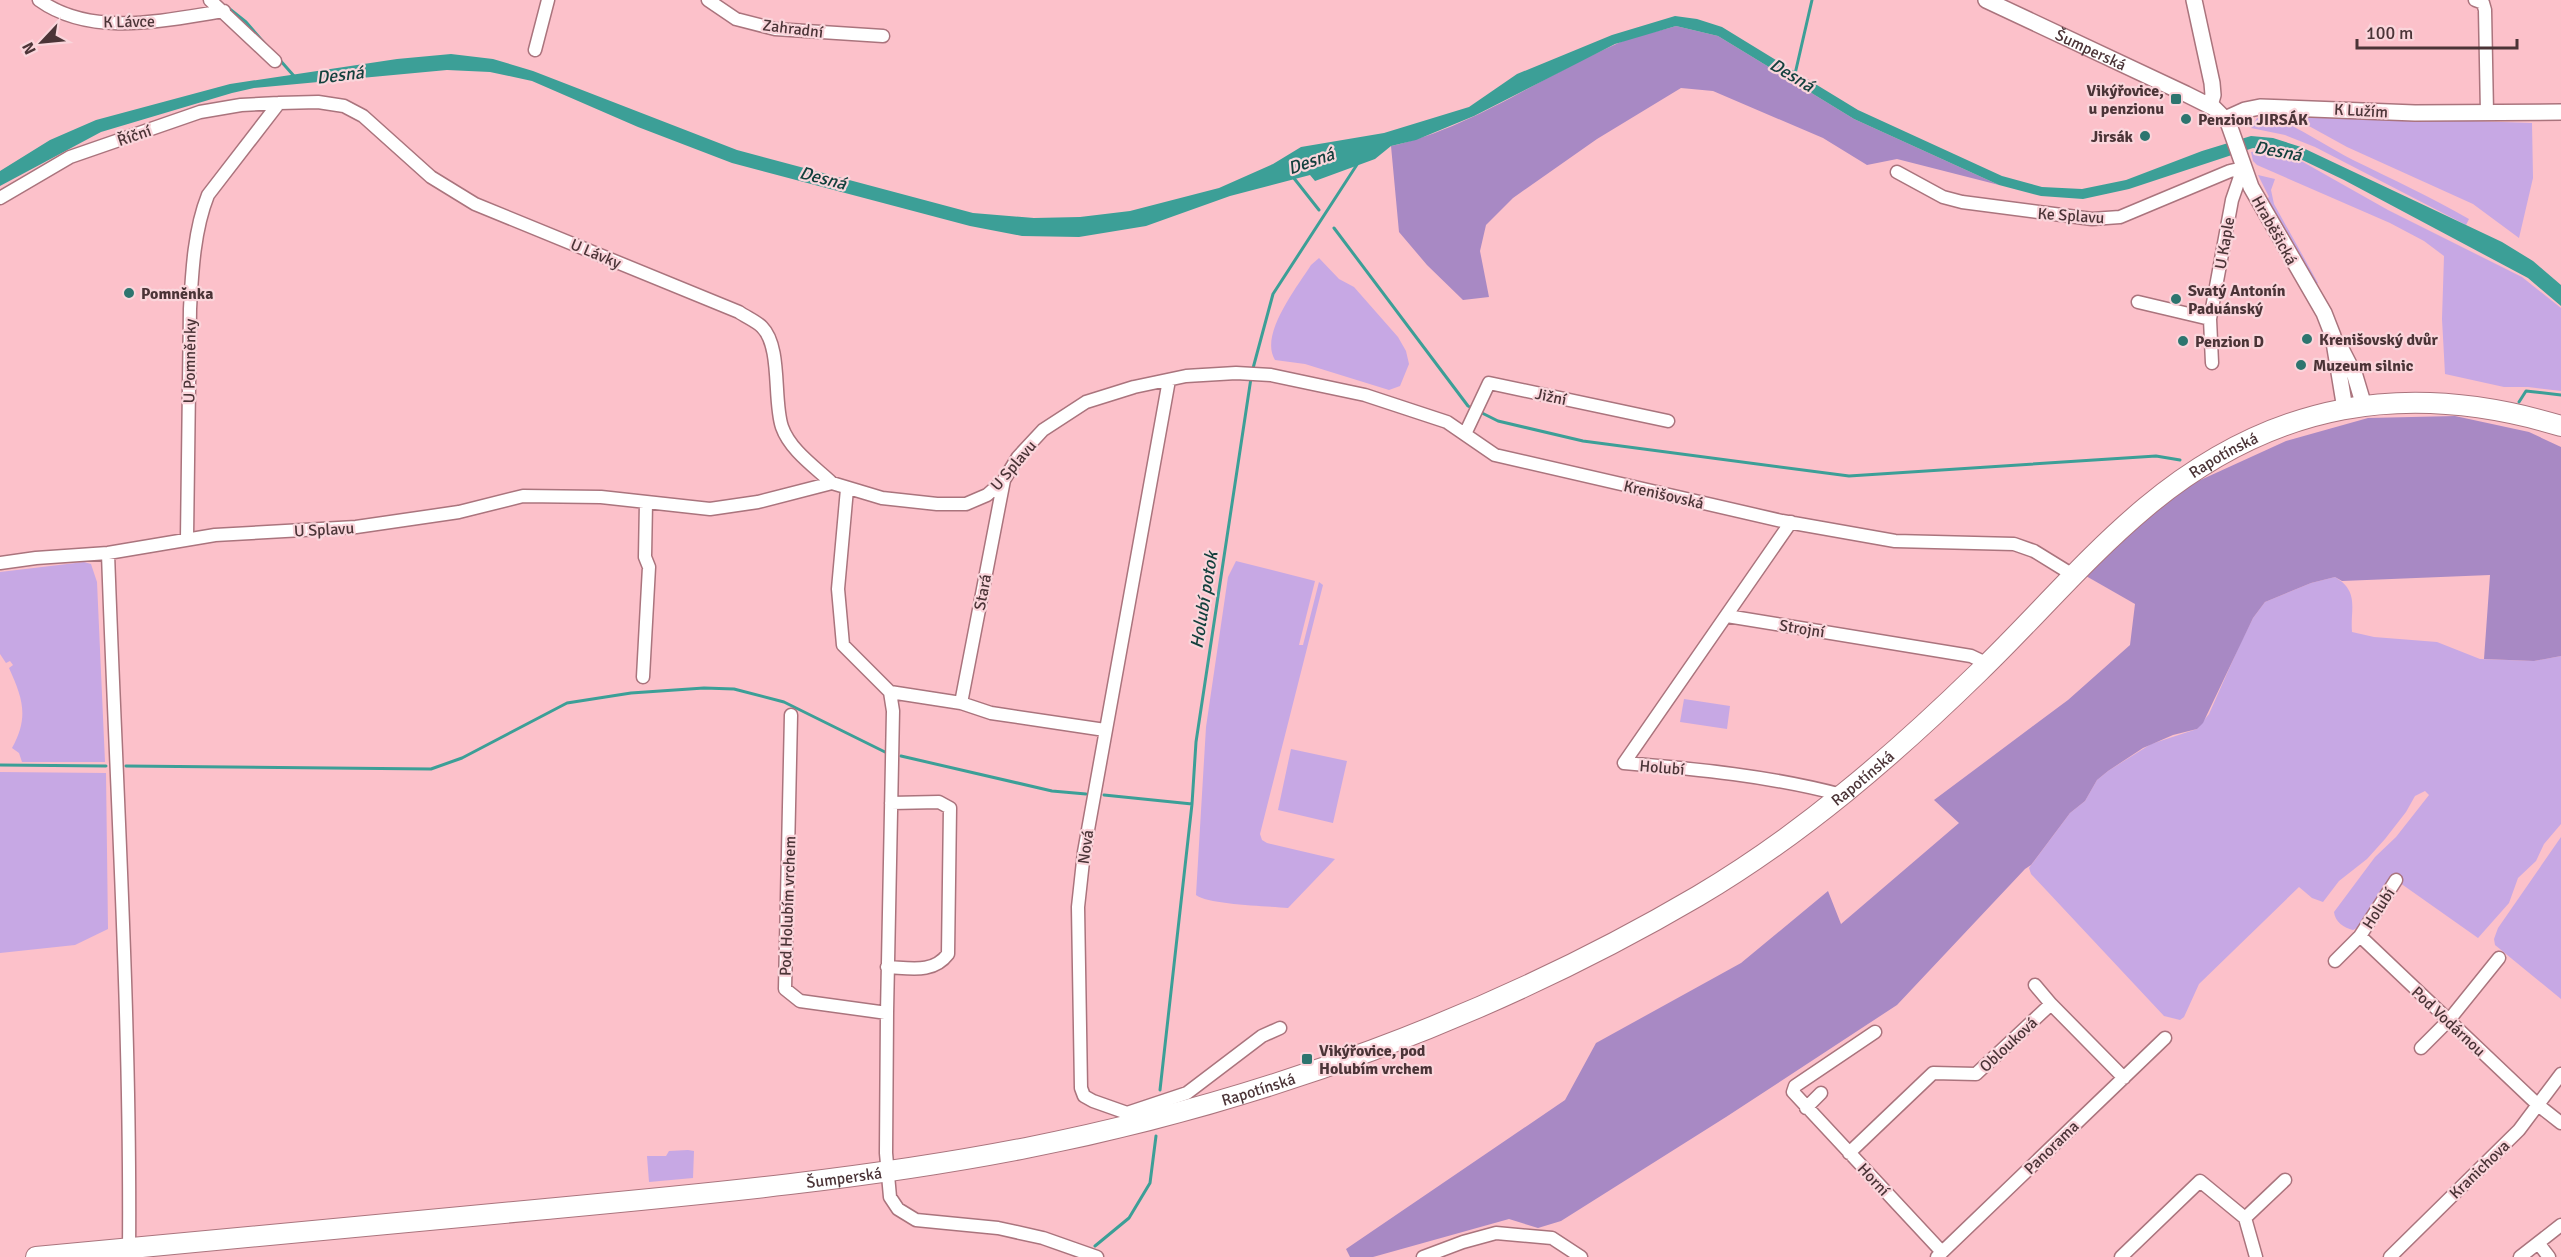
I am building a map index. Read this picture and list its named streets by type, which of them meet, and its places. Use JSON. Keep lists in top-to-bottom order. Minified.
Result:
{"streets":{"main road":["Šumperská","Rapotínská"],"street":["K Lávce","Zahradní","K Lužím","Říční","Ke Splavu","Hraběšická","U Kaple","U Lávky","U Pomněnky","Jižní","U Splavu","Krenišovská","Stará","Strojní","Holubí","Nová","Pod Holubím vrchem","Pod Vodárnou","Oblouková","Panorama","Kranichova","Horní"]},"crossings":[["Šumperská","K Lužím"],["Šumperská","Hraběšická"],["Šumperská","Rapotínská"],["K Lužím","Hraběšická"],["Říční","U Lávky"],["Říční","U Pomněnky"],["Ke Splavu","Hraběšická"],["Ke Splavu","U Kaple"],["Hraběšická","U Kaple"],["Hraběšická","Rapotínská"],["U Lávky","U Pomněnky"],["U Lávky","U Splavu"],["U Pomněnky","U Splavu"],["Jižní","Krenišovská"],["Rapotínská","Krenišovská"],["Rapotínská","Strojní"],["Rapotínská","Holubí"],["U Splavu","Krenišovská"],["U Splavu","Stará"],["U Splavu","Nová"],["Strojní","Holubí"],["Holubí","Pod Vodárnou"],["Pod Vodárnou","Kranichova"],["Oblouková","Panorama"],["Oblouková","Horní"],["Panorama","Horní"]],"water":["Desná","Holubí potok"],"places":{"transit":["Vikýřovice, u penzionu","Vikýřovice, pod Holubím vrchem"],"other":["Penzion JIRSÁK","Jirsák","Pomněnka","Svatý Antonín Paduánský","Krenišovský dvůr","Penzion D","Muzeum silnic"]},"scale_bar":"100 m","north":"bottom left"}
